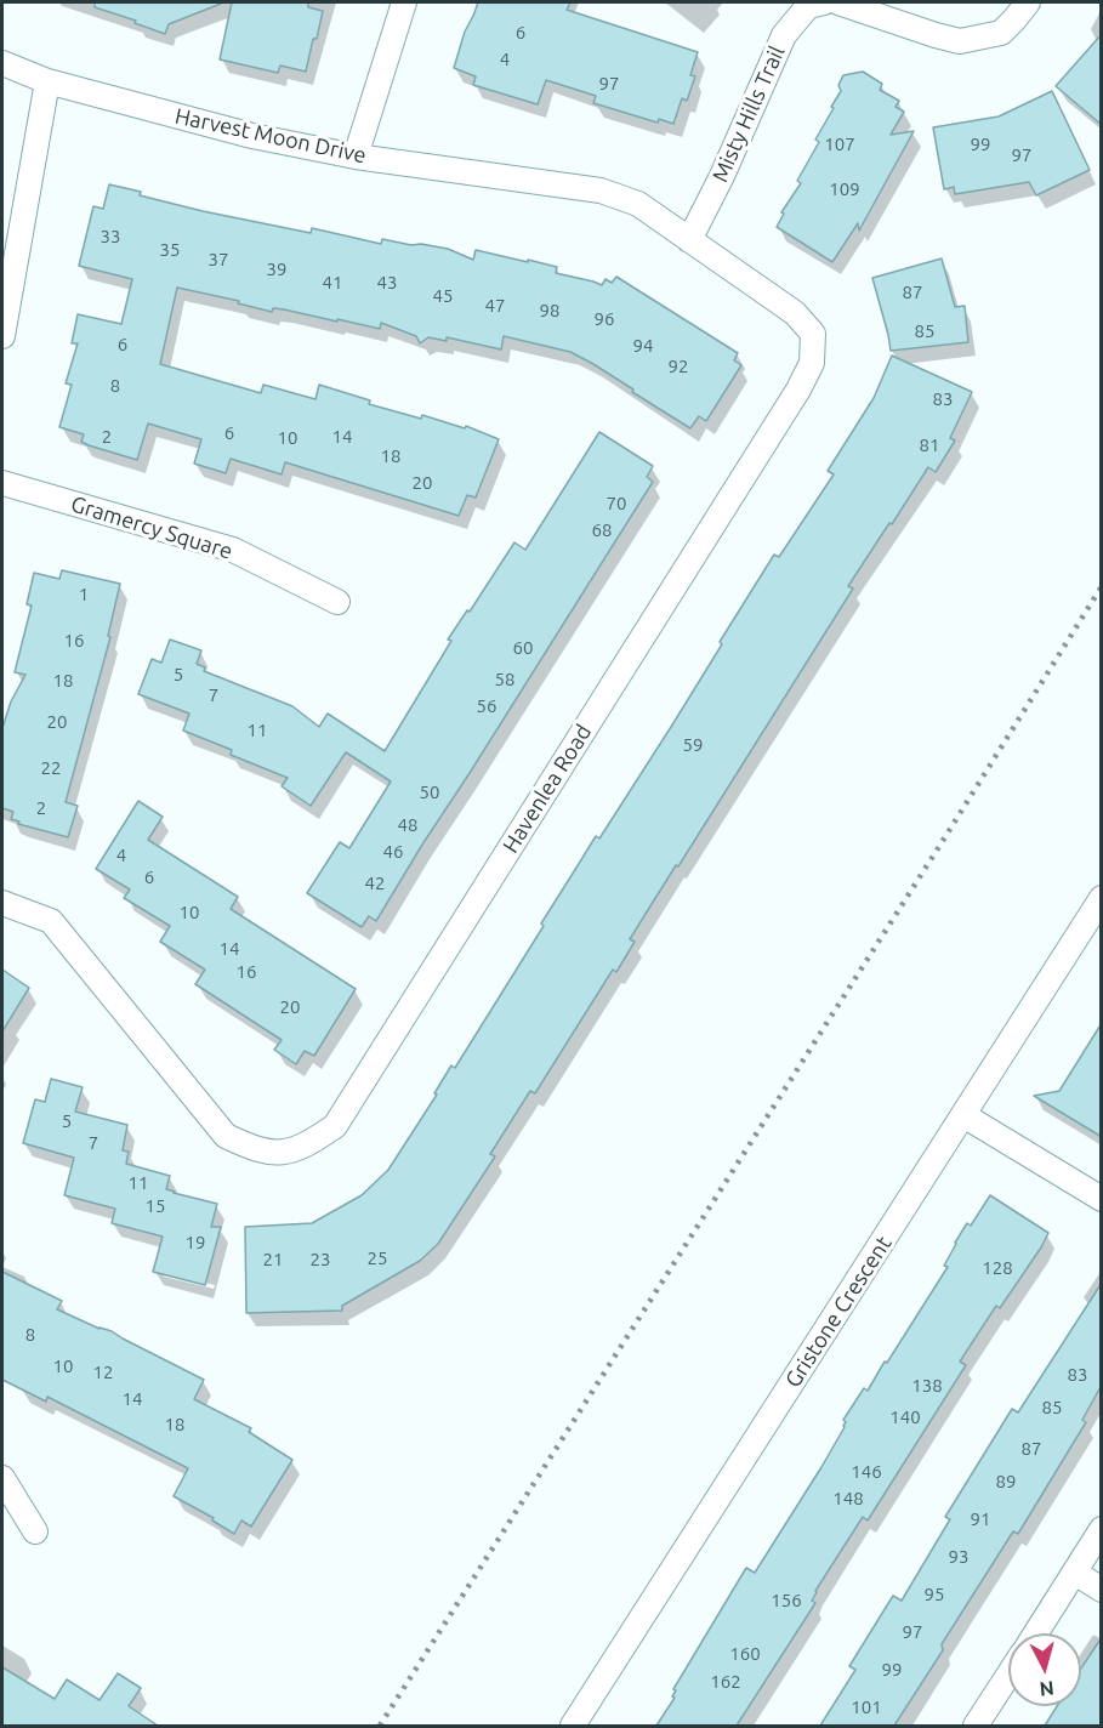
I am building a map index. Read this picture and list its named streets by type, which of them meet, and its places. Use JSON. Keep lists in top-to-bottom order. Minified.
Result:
{"streets":{"street":["Misty Hills Trail","Harvest Moon Drive","Gramercy Square","Havenlea Road","Gristone Crescent"]},"crossings":[["Misty Hills Trail","Havenlea Road"],["Harvest Moon Drive","Havenlea Road"]],"house_numbers":["6","4","97","107","99","97","109","33","35","37","39","41","43","87","45","47","98","96","85","6","94","92","8","83","6","2","14","10","81","18","20","70","68","1","16","60","5","58","18","7","56","20","11","59","22","50","2","48","46","4","6","42","10","14","16","20","5","7","11","15","19","25","21","23","128","8","10","12","83","138","14","85","140","18","87","146","89","148","91","93","95","156","97","160","99","162","101"],"north":"bottom"}
